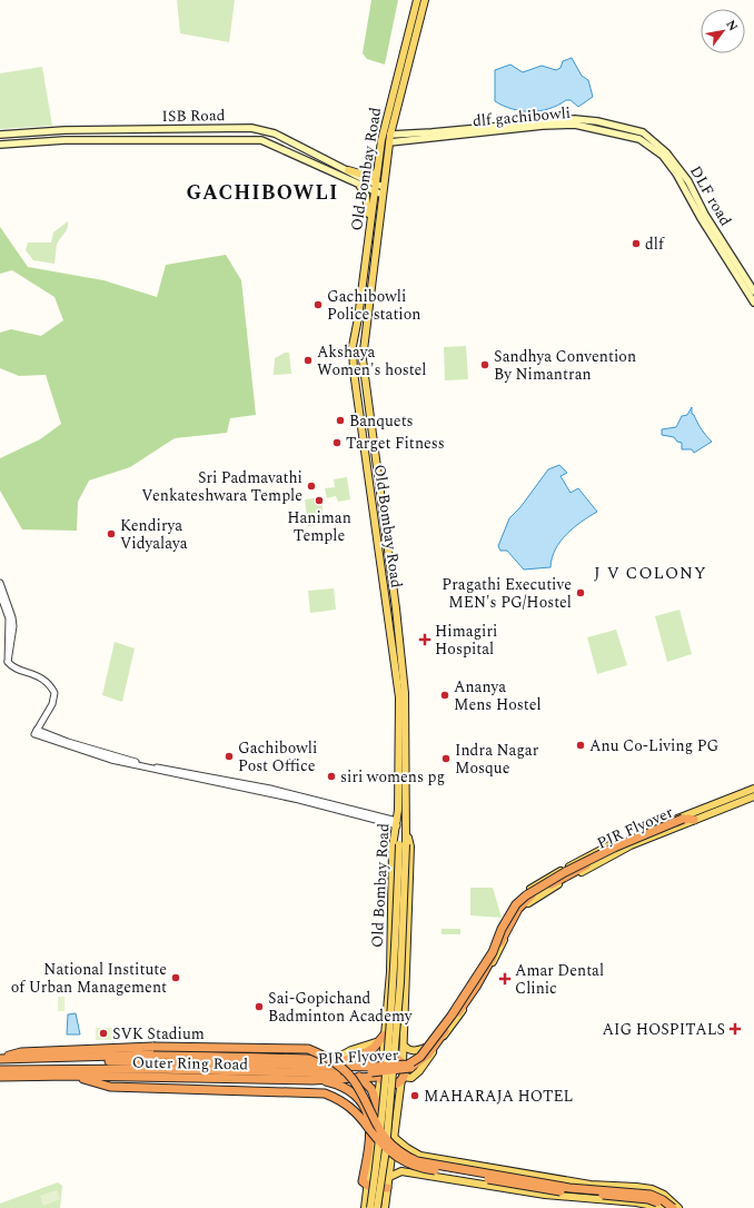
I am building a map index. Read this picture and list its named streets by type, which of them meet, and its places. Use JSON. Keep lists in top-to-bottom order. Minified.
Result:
{"streets":{"highway":["PJR Flyover","Outer Ring Road"],"main road":["ISB Road","Old Bombay Road","DLF road"]},"crossings":[["ISB Road","Old Bombay Road"],["Old Bombay Road","DLF road"],["Old Bombay Road","Outer Ring Road"]],"districts":["GACHIBOWLI","J V COLONY"],"places":{"other":["dlf","Gachibowli Police station","Akshaya Women's hostel","Sandhya Convention By Nimantran","Banquets","Target Fitness","Sri Padmavathi Venkateshwara Temple","Haniman Temple","Kendirya Vidyalaya","Pragathi Executive MEN's PG/Hostel","Ananya Mens Hostel","Anu Co-Living PG","Gachibowli Post Office","Indra Nagar Mosque","siri womens pg","National Institute of Urban Management","Sai-Gopichand Badminton Academy","SVK Stadium","MAHARAJA HOTEL"],"health":["Himagiri Hospital","Amar Dental Clinic","AIG HOSPITALS"]},"north":"top right"}
